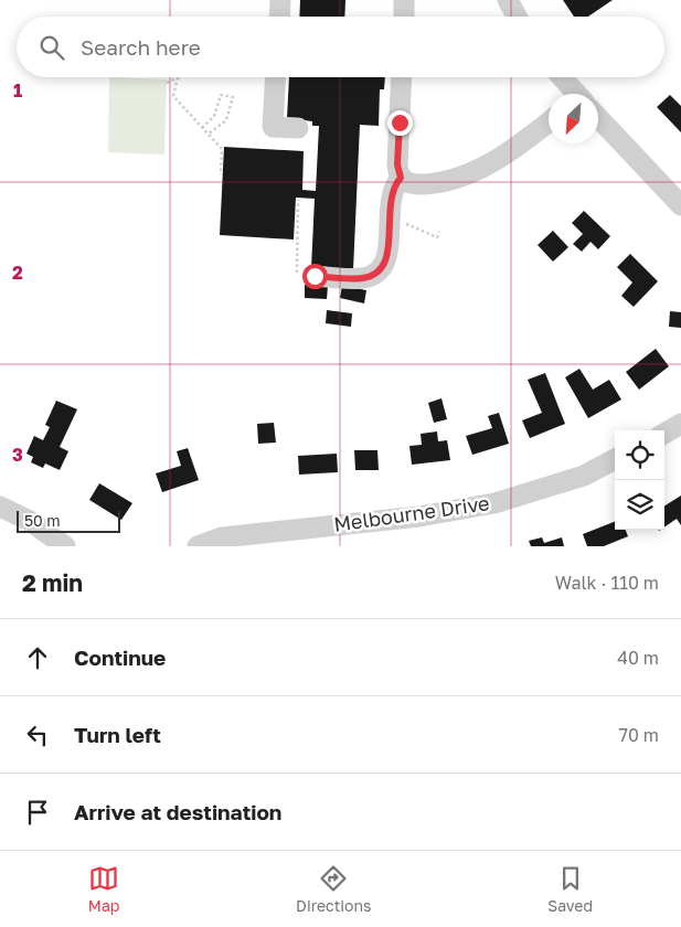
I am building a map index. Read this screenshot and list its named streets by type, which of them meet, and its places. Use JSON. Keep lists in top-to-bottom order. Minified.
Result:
{"streets":{"street":["Melbourne Drive"]},"scale_bar":"50 m","north":"bottom left","page":{"search":"Search here","scale":"50 m","heading":["2 min","Walk · 110 m"],"list":[["Continue","40 m"],["Turn left","70 m"],"Arrive at destination"],"nav":["Map","Directions","Saved"]},"grid":{"rows":["1","2","3"]}}
